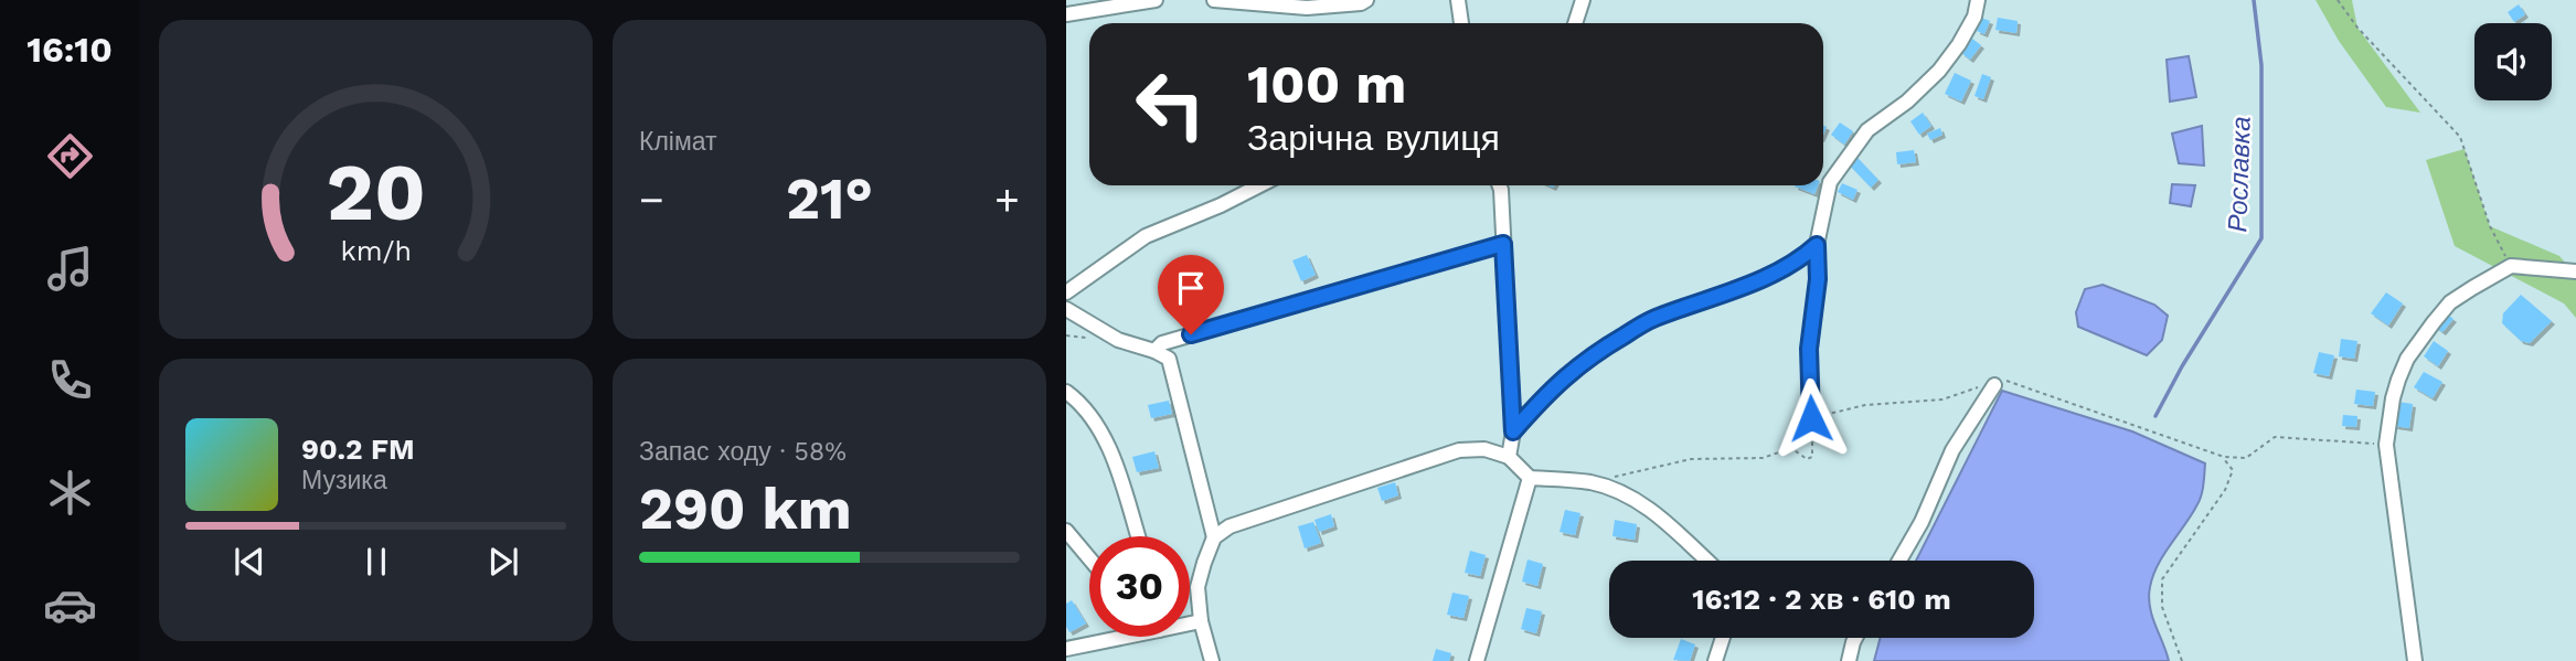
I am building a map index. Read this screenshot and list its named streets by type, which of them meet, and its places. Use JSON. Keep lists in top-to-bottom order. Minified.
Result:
{"water":["Рославка"],"page":{"tabs":"16:10","tile":["Клімат",["Запас ходу · 58%","290 km"]],"turn":["100 m","Зарічна вулиця"],"heat":["−","21°","+"],"song":["90.2 FM","Музика"],"limit":"30","trip":"16:12 · 2 хв · 610 m","gauge":["20","km/h"]}}
